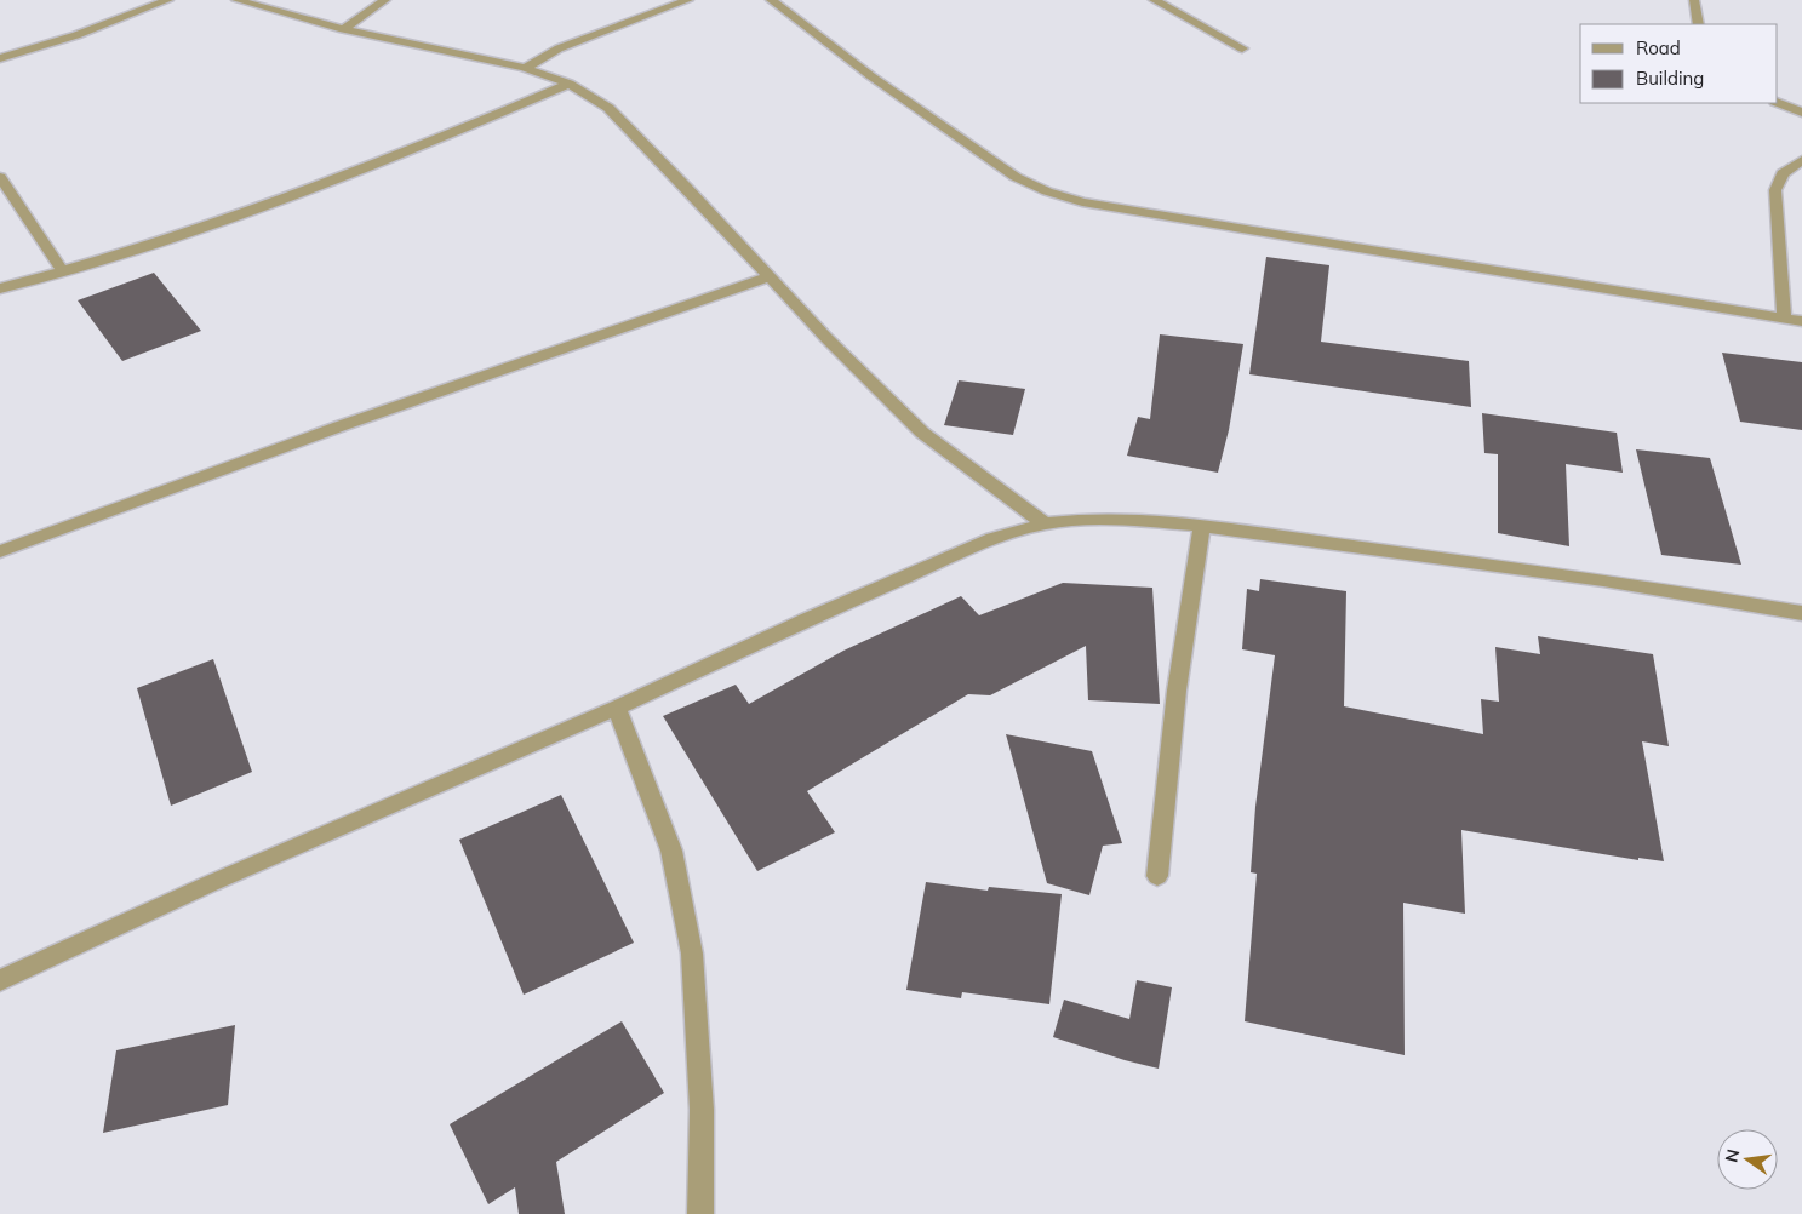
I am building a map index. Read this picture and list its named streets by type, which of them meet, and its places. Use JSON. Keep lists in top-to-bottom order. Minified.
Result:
{"legend":["Road","Building"],"north":"left"}
